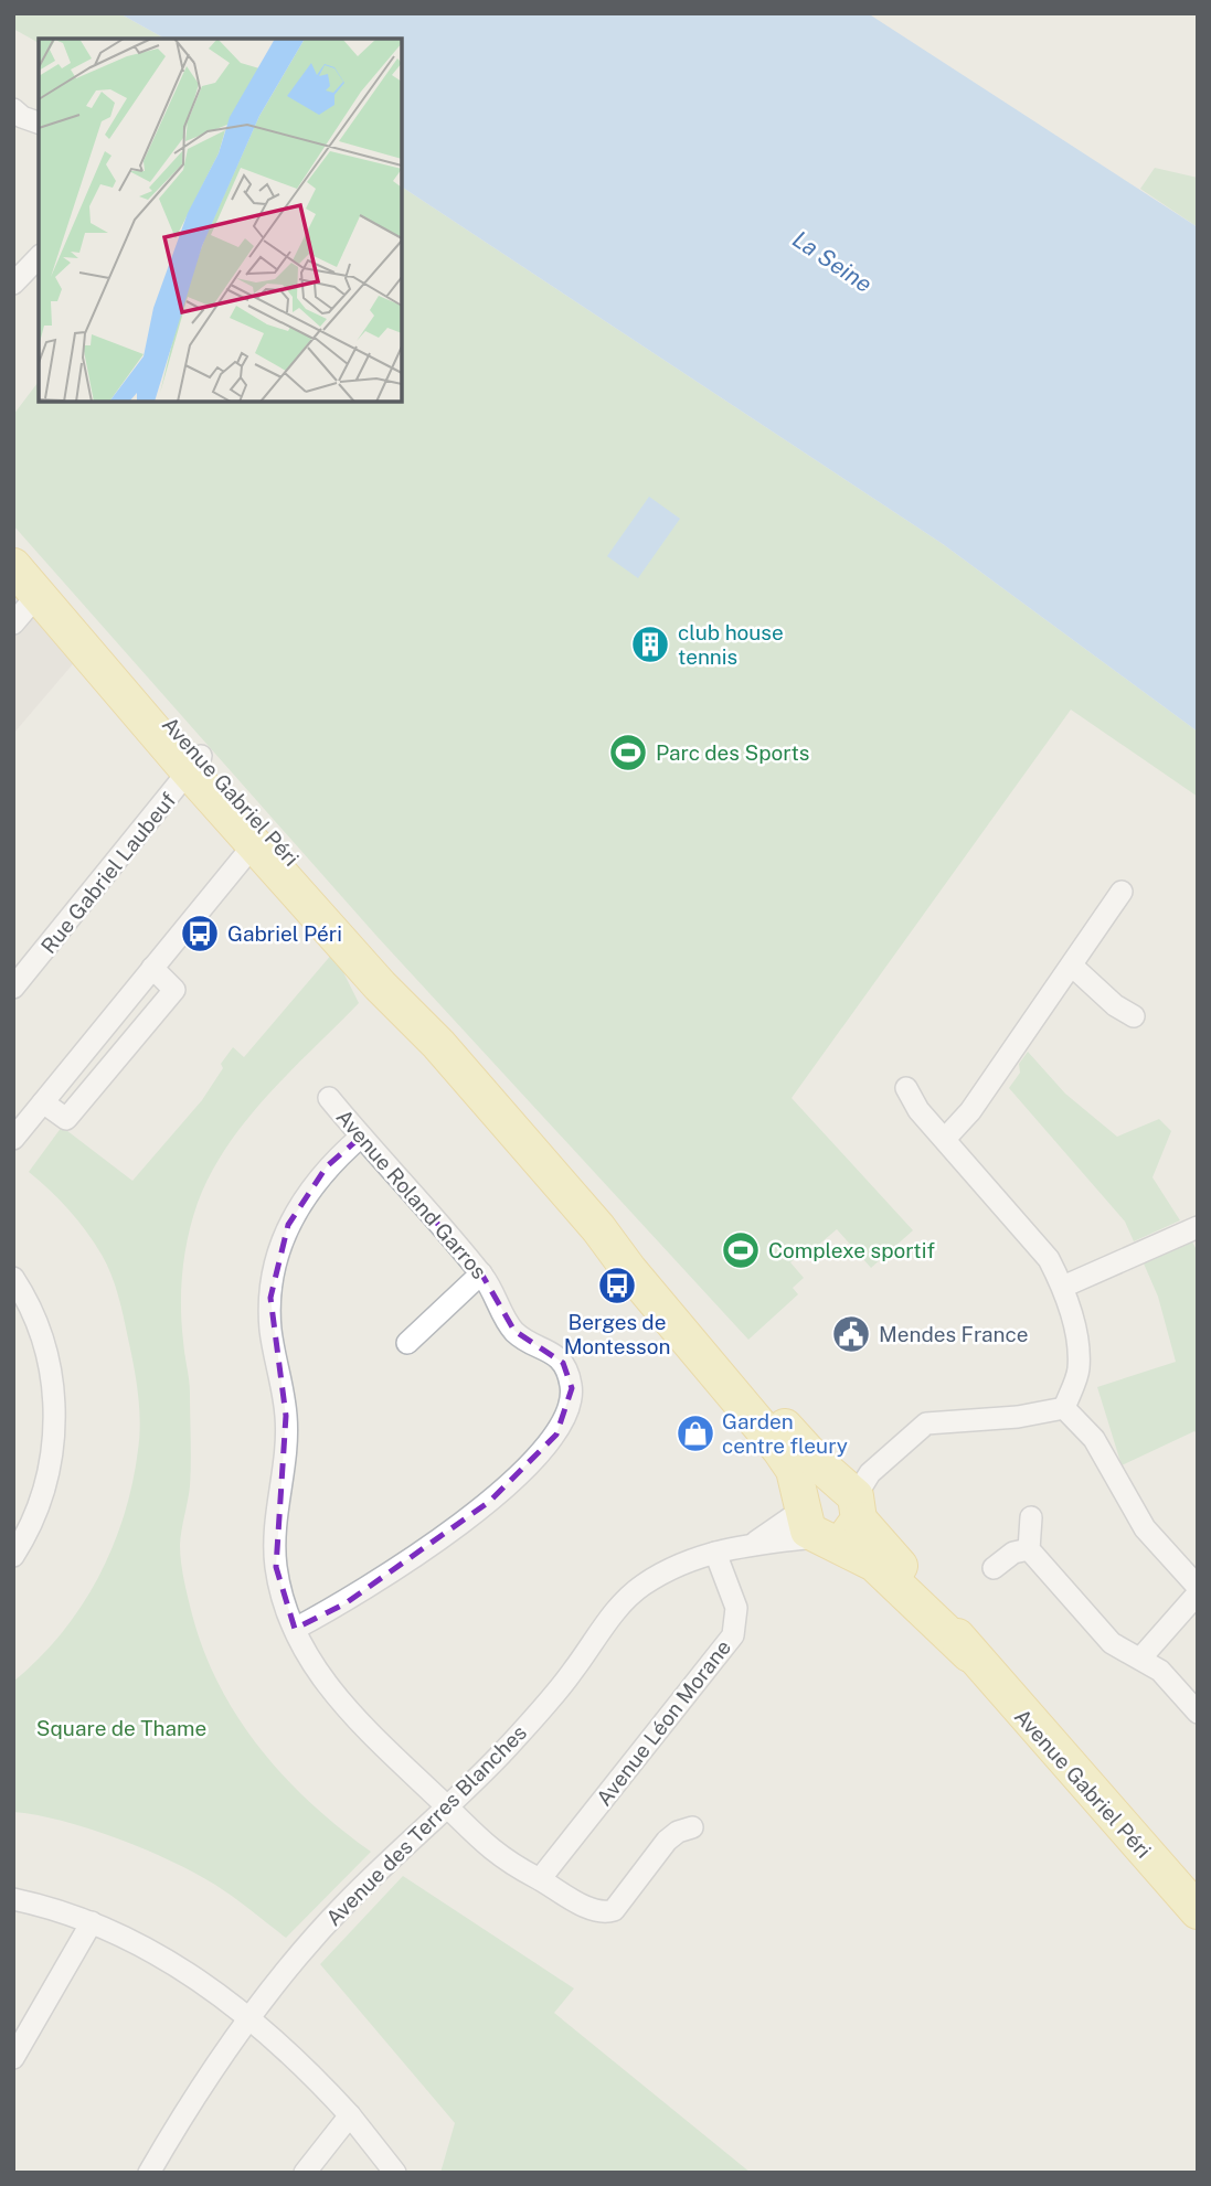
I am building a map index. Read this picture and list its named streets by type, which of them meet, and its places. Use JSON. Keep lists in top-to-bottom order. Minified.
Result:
{"streets":{"main road":["Avenue Gabriel Péri"],"street":["Rue Gabriel Laubeuf","Avenue Roland Garros","Avenue Léon Morane","Avenue des Terres Blanches"]},"crossings":[["Avenue Gabriel Péri","Rue Gabriel Laubeuf"],["Avenue Gabriel Péri","Avenue des Terres Blanches"],["Avenue Léon Morane","Avenue des Terres Blanches"]],"water":["La Seine"],"parks":["Square de Thame"],"places":{"building":["club house tennis"],"sports":["Parc des Sports","Complexe sportif"],"bus stop":["Gabriel Péri","Berges de Montesson"],"public building":["Mendes France"],"shop":["Garden centre fleury"]}}
